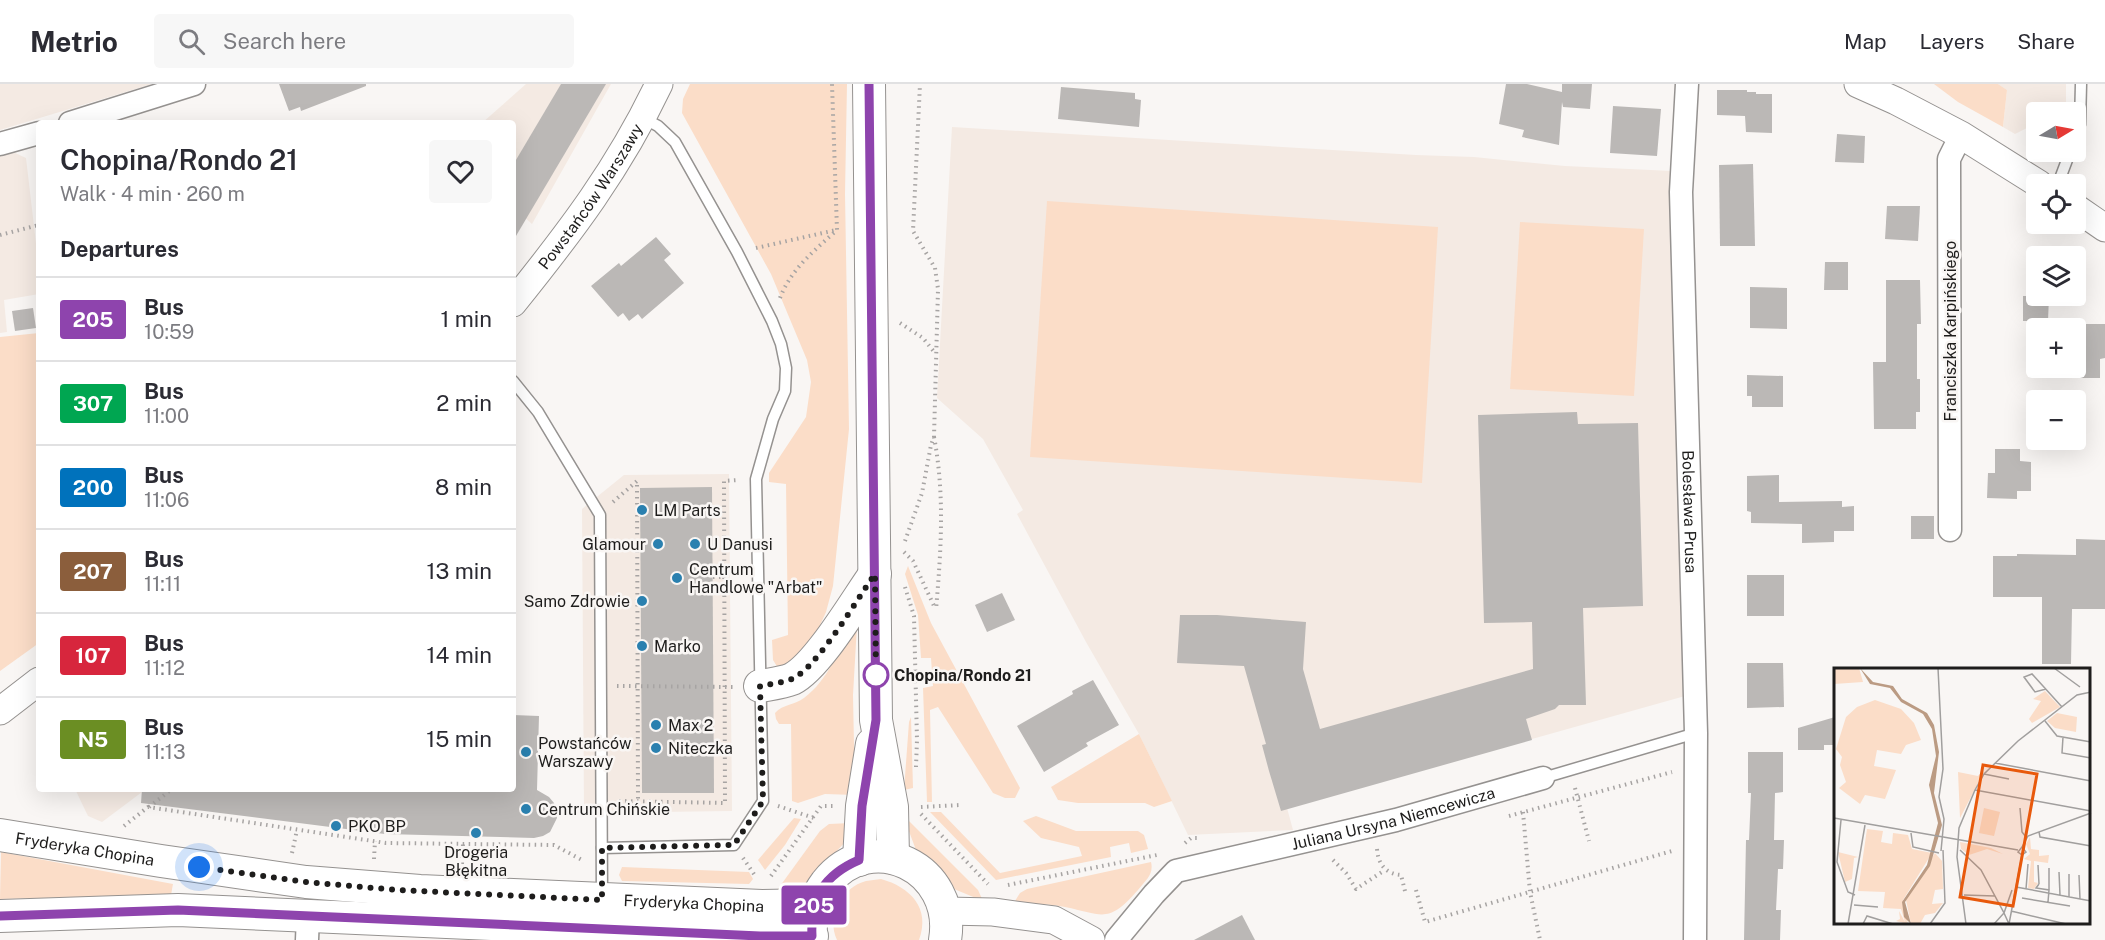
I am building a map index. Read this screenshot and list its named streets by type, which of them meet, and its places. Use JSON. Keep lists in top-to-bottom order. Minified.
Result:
{"streets":{"main road":["Fryderyka Chopina"],"street":["Powstańców Warszawy","Franciszka Karpińskiego","Bolesława Prusa","Juliana Ursyna Niemcewicza"]},"crossings":[["Bolesława Prusa","Juliana Ursyna Niemcewicza"]],"places":["LM Parts","Glamour","U Danusi","Centrum Handlowe \"Arbat\"","Samo Zdrowie","Marko","Chopina/Rondo 21","Max 2","Niteczka","Powstańców Warszawy","Centrum Chińskie","PKO BP","Drogeria Błękitna"],"lines":["bus line 205"],"north":"right","page":{"header":"Metrio","search":"Search here","nav":["Map","Layers","Share"],"on_map":"205","map_buttons":["+","−"],"heading":[["Chopina/Rondo 21","Walk · 4 min · 260 m"],"Departures"],"list":[{"mark":"205","name":"Bus","note":"10:59","value":"1 min"},{"mark":"307","name":"Bus","note":"11:00","value":"2 min"},{"mark":"200","name":"Bus","note":"11:06","value":"8 min"},{"mark":"207","name":"Bus","note":"11:11","value":"13 min"},{"mark":"107","name":"Bus","note":"11:12","value":"14 min"},{"mark":"N5","name":"Bus","note":"11:13","value":"15 min"}]}}
